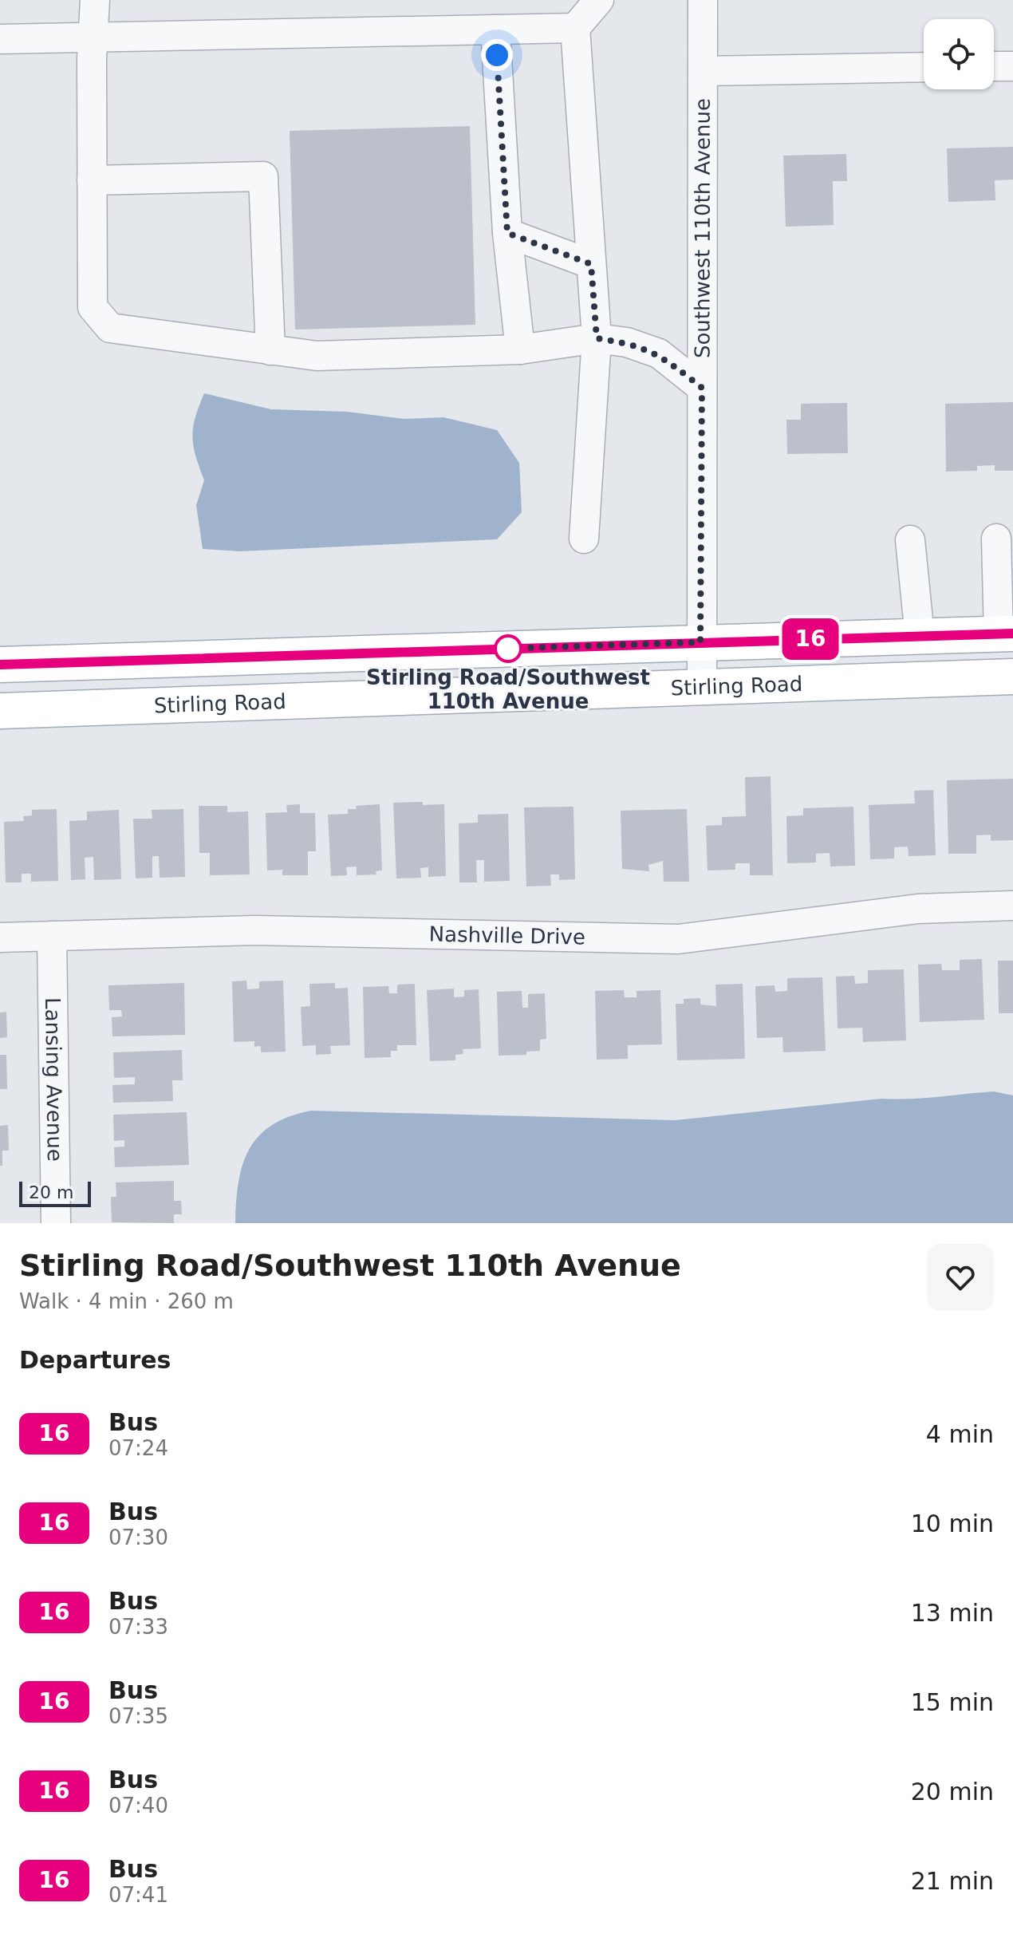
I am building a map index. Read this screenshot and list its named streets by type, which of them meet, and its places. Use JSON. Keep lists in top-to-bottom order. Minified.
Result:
{"streets":{"main road":["Stirling Road"],"street":["Southwest 110th Avenue","Nashville Drive","Lansing Avenue"]},"crossings":[["Southwest 110th Avenue","Stirling Road"],["Nashville Drive","Lansing Avenue"]],"places":["Stirling Road/Southwest 110th Avenue"],"lines":["bus line 16"],"scale_bar":"20 m","page":{"on_map":"16","scale":"20 m","heading":[["Stirling Road/Southwest 110th Avenue","Walk · 4 min · 260 m"],"Departures"],"list":[{"mark":"16","name":"Bus","note":"07:24","value":"4 min"},{"mark":"16","name":"Bus","note":"07:30","value":"10 min"},{"mark":"16","name":"Bus","note":"07:33","value":"13 min"},{"mark":"16","name":"Bus","note":"07:35","value":"15 min"},{"mark":"16","name":"Bus","note":"07:40","value":"20 min"},{"mark":"16","name":"Bus","note":"07:41","value":"21 min"}]}}
